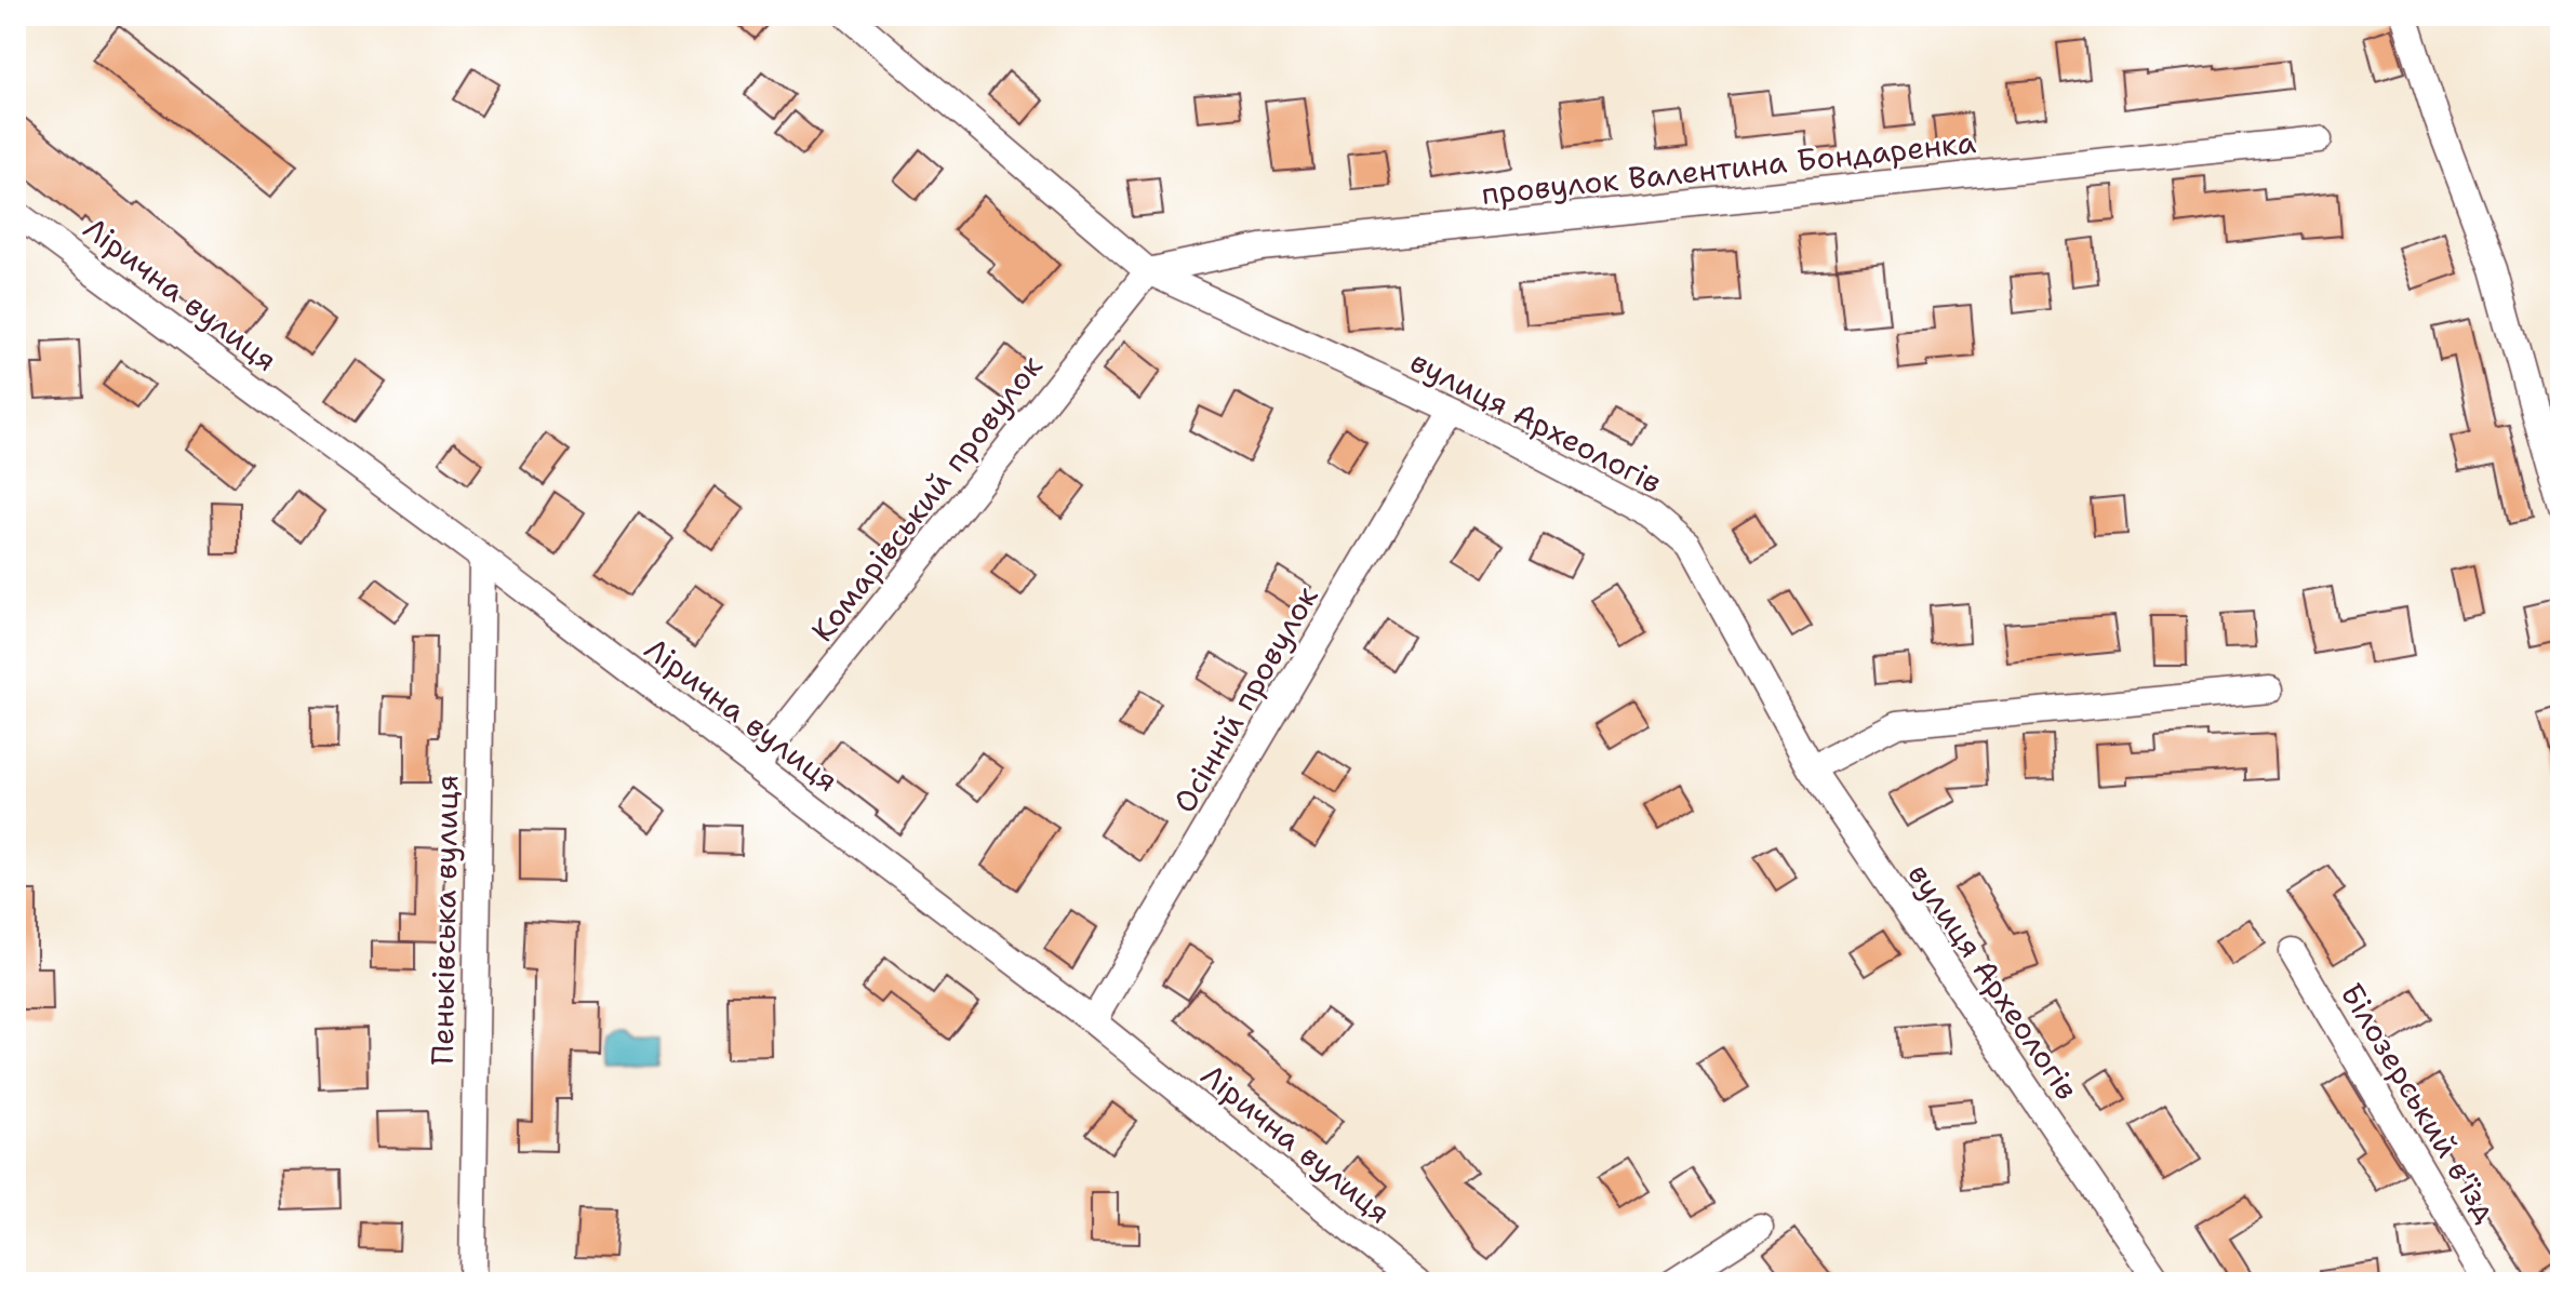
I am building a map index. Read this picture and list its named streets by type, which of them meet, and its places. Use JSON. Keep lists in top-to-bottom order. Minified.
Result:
{"streets":{"street":["провулок Валентина Бондаренка","Лірична вулиця","вулиця Археологів","Комарівський провулок","Осінній провулок","Пеньківська вулиця","Білозерський в'їзд"]},"crossings":[["провулок Валентина Бондаренка","вулиця Археологів"],["провулок Валентина Бондаренка","Комарівський провулок"],["Лірична вулиця","Комарівський провулок"],["Лірична вулиця","Осінній провулок"],["Лірична вулиця","Пеньківська вулиця"],["вулиця Археологів","Комарівський провулок"],["вулиця Археологів","Осінній провулок"]]}
